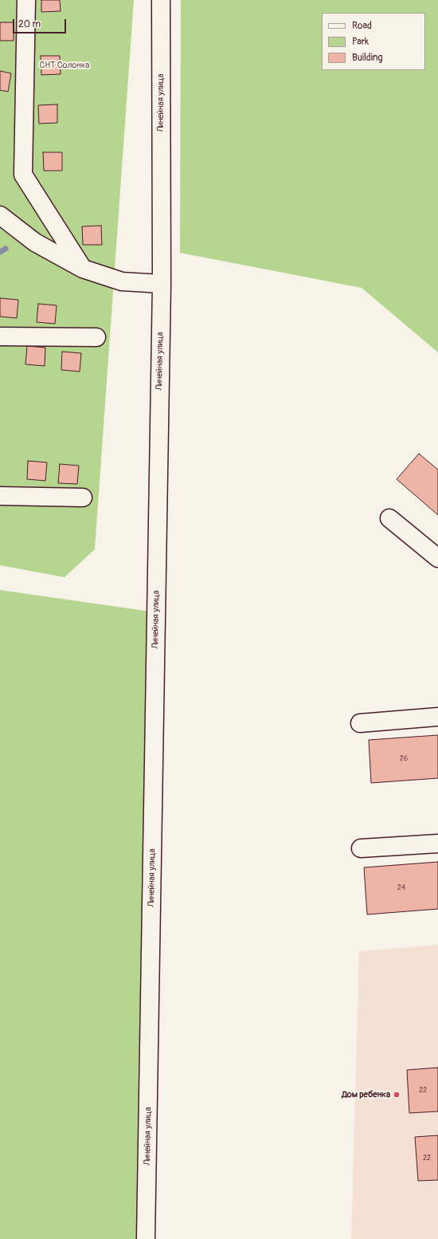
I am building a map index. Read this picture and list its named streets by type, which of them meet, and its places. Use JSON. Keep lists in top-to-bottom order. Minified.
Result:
{"streets":{"street":["Линейная улица"]},"parks":["СНТ Солонка"],"places":["Дом ребенка"],"house_numbers":["26","24","22","22"],"legend":["Road","Park","Building"],"scale_bar":"20 m"}
